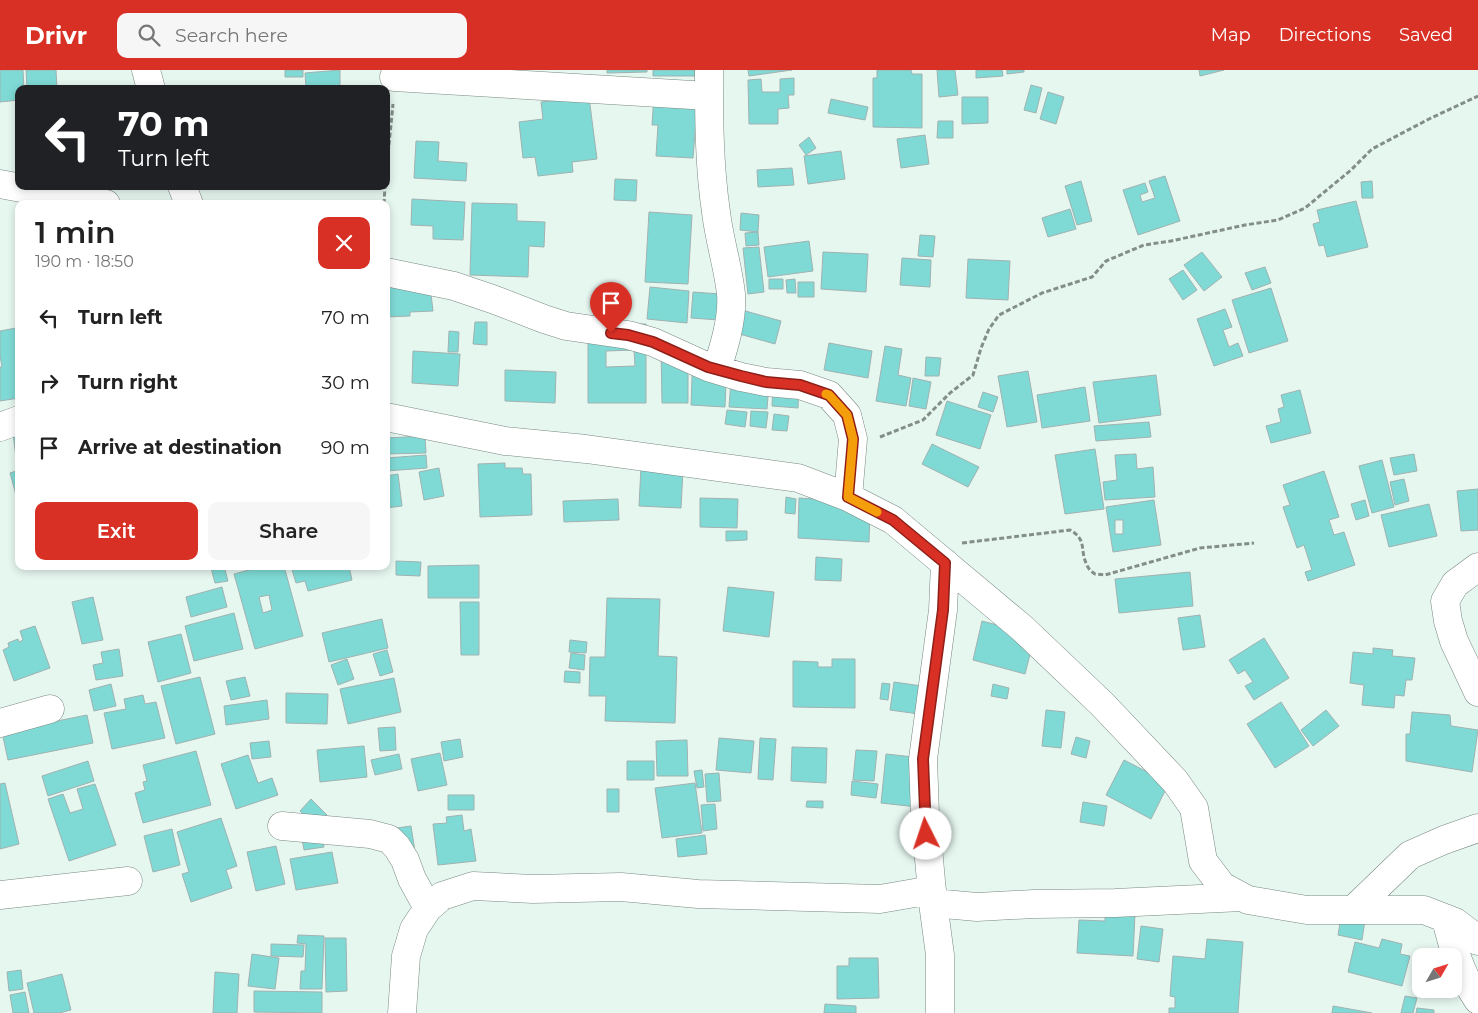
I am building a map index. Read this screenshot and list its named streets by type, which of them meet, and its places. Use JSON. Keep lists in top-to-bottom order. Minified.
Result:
{"north":"top right","page":{"header":"Drivr","search":"Search here","nav":["Map","Directions","Saved"],"turn":["70 m","Turn left"],"heading":["1 min","190 m · 18:50"],"list":[{"name":"Turn left","value":"70 m"},{"name":"Turn right","value":"30 m"},{"name":"Arrive at destination","value":"90 m"}],"buttons":["Exit","Share"]}}
